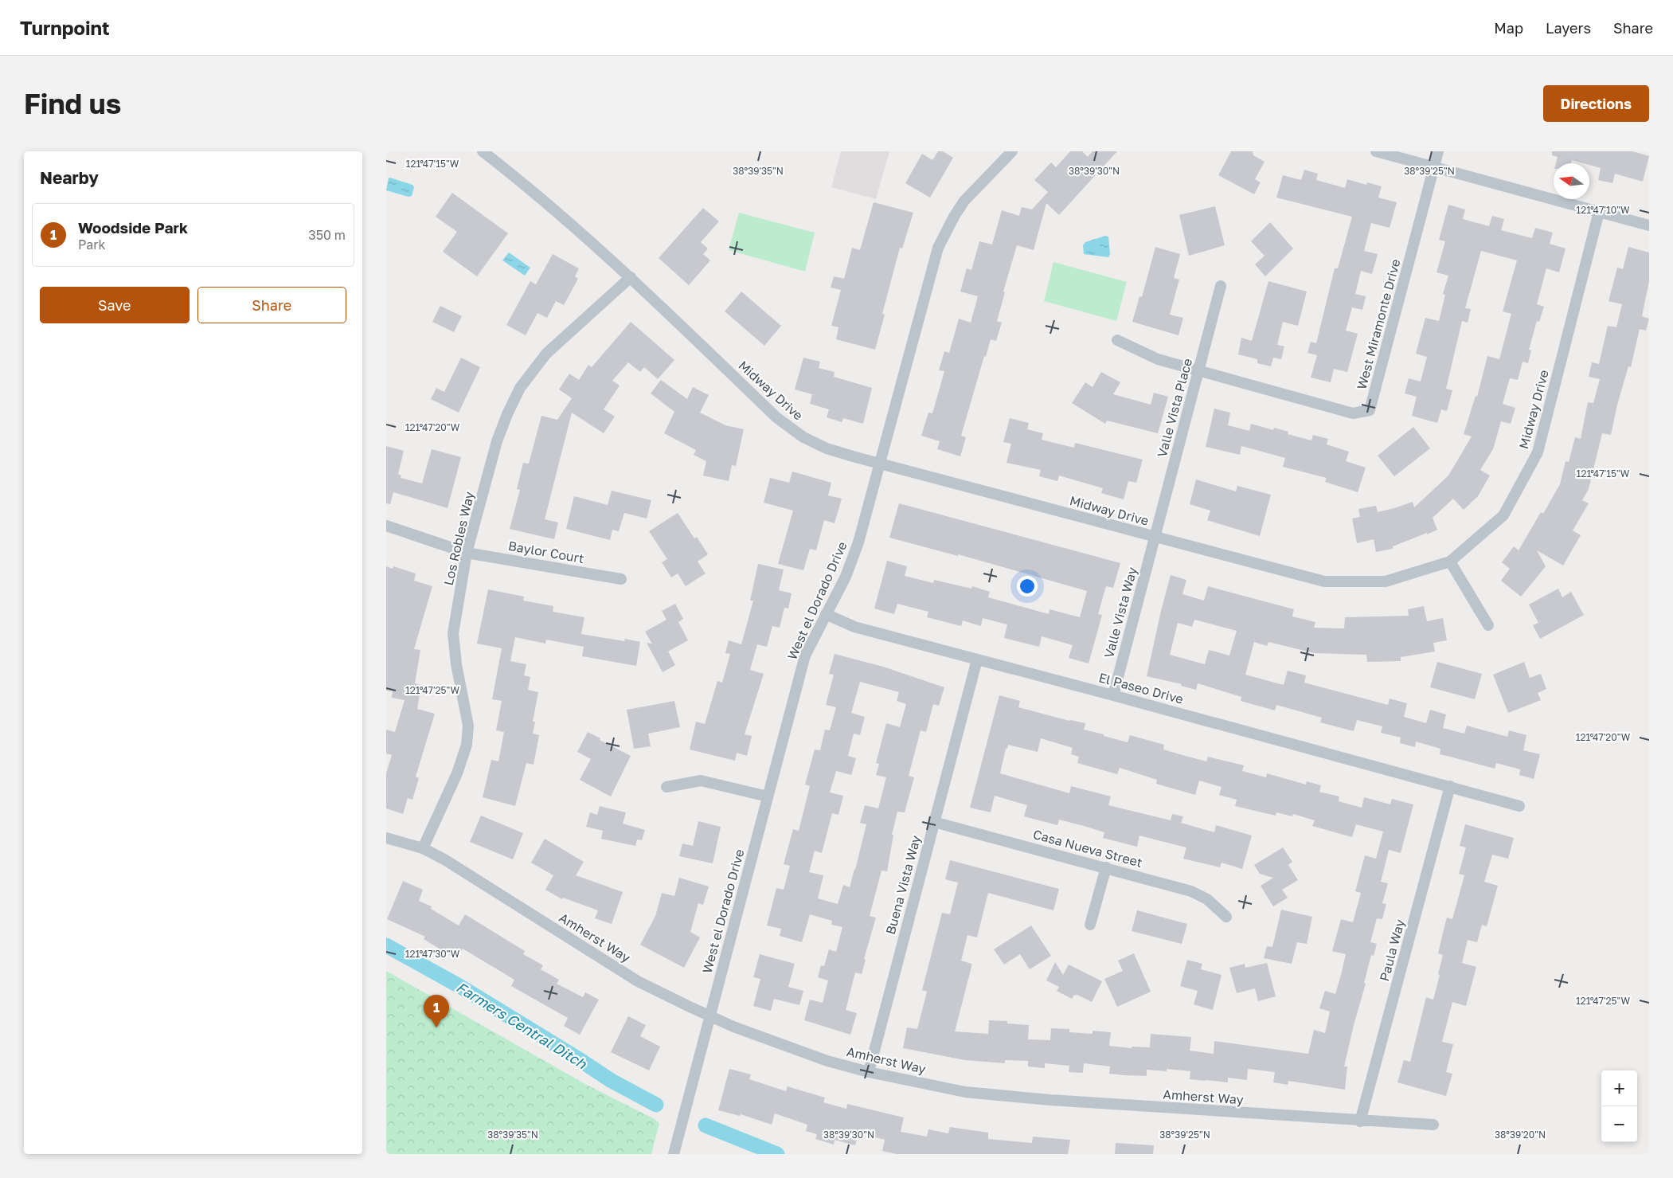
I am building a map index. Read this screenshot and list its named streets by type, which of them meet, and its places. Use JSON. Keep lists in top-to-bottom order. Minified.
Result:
{"streets":{"street":["West Miramonte Drive","Midway Drive","Valle Vista Place","Los Robles Way","Baylor Court","West el Dorado Drive","Valle Vista Way","El Paseo Drive","Casa Nueva Street","Buena Vista Way","Amherst Way","Paula Way"]},"crossings":[["West Miramonte Drive","Valle Vista Place"],["Midway Drive","Valle Vista Place"],["Midway Drive","Los Robles Way"],["Midway Drive","West el Dorado Drive"],["Midway Drive","Valle Vista Way"],["Valle Vista Place","Valle Vista Way"],["Los Robles Way","Baylor Court"],["Los Robles Way","Amherst Way"],["West el Dorado Drive","El Paseo Drive"],["West el Dorado Drive","Amherst Way"],["Valle Vista Way","El Paseo Drive"],["El Paseo Drive","Buena Vista Way"],["El Paseo Drive","Paula Way"],["Casa Nueva Street","Buena Vista Way"],["Buena Vista Way","Amherst Way"],["Amherst Way","Paula Way"]],"water":["Farmers Central Ditch"],"north":"left","page":{"header":"Turnpoint","nav":["Map","Layers","Share"],"buttons":["Directions",["Save","Share"]],"title":"Find us","heading":"Nearby","list":[{"mark":"1","name":"Woodside Park","note":"Park","value":"350 m"}],"pins":"1","map_buttons":["+","−"]},"coordinates":["121°47'15\"W","38°39'35\"N","38°39'30\"N","38°39'25\"N","121°47'10\"W","121°47'20\"W","121°47'25\"W","121°47'30\"W","38°39'20\"N"]}
